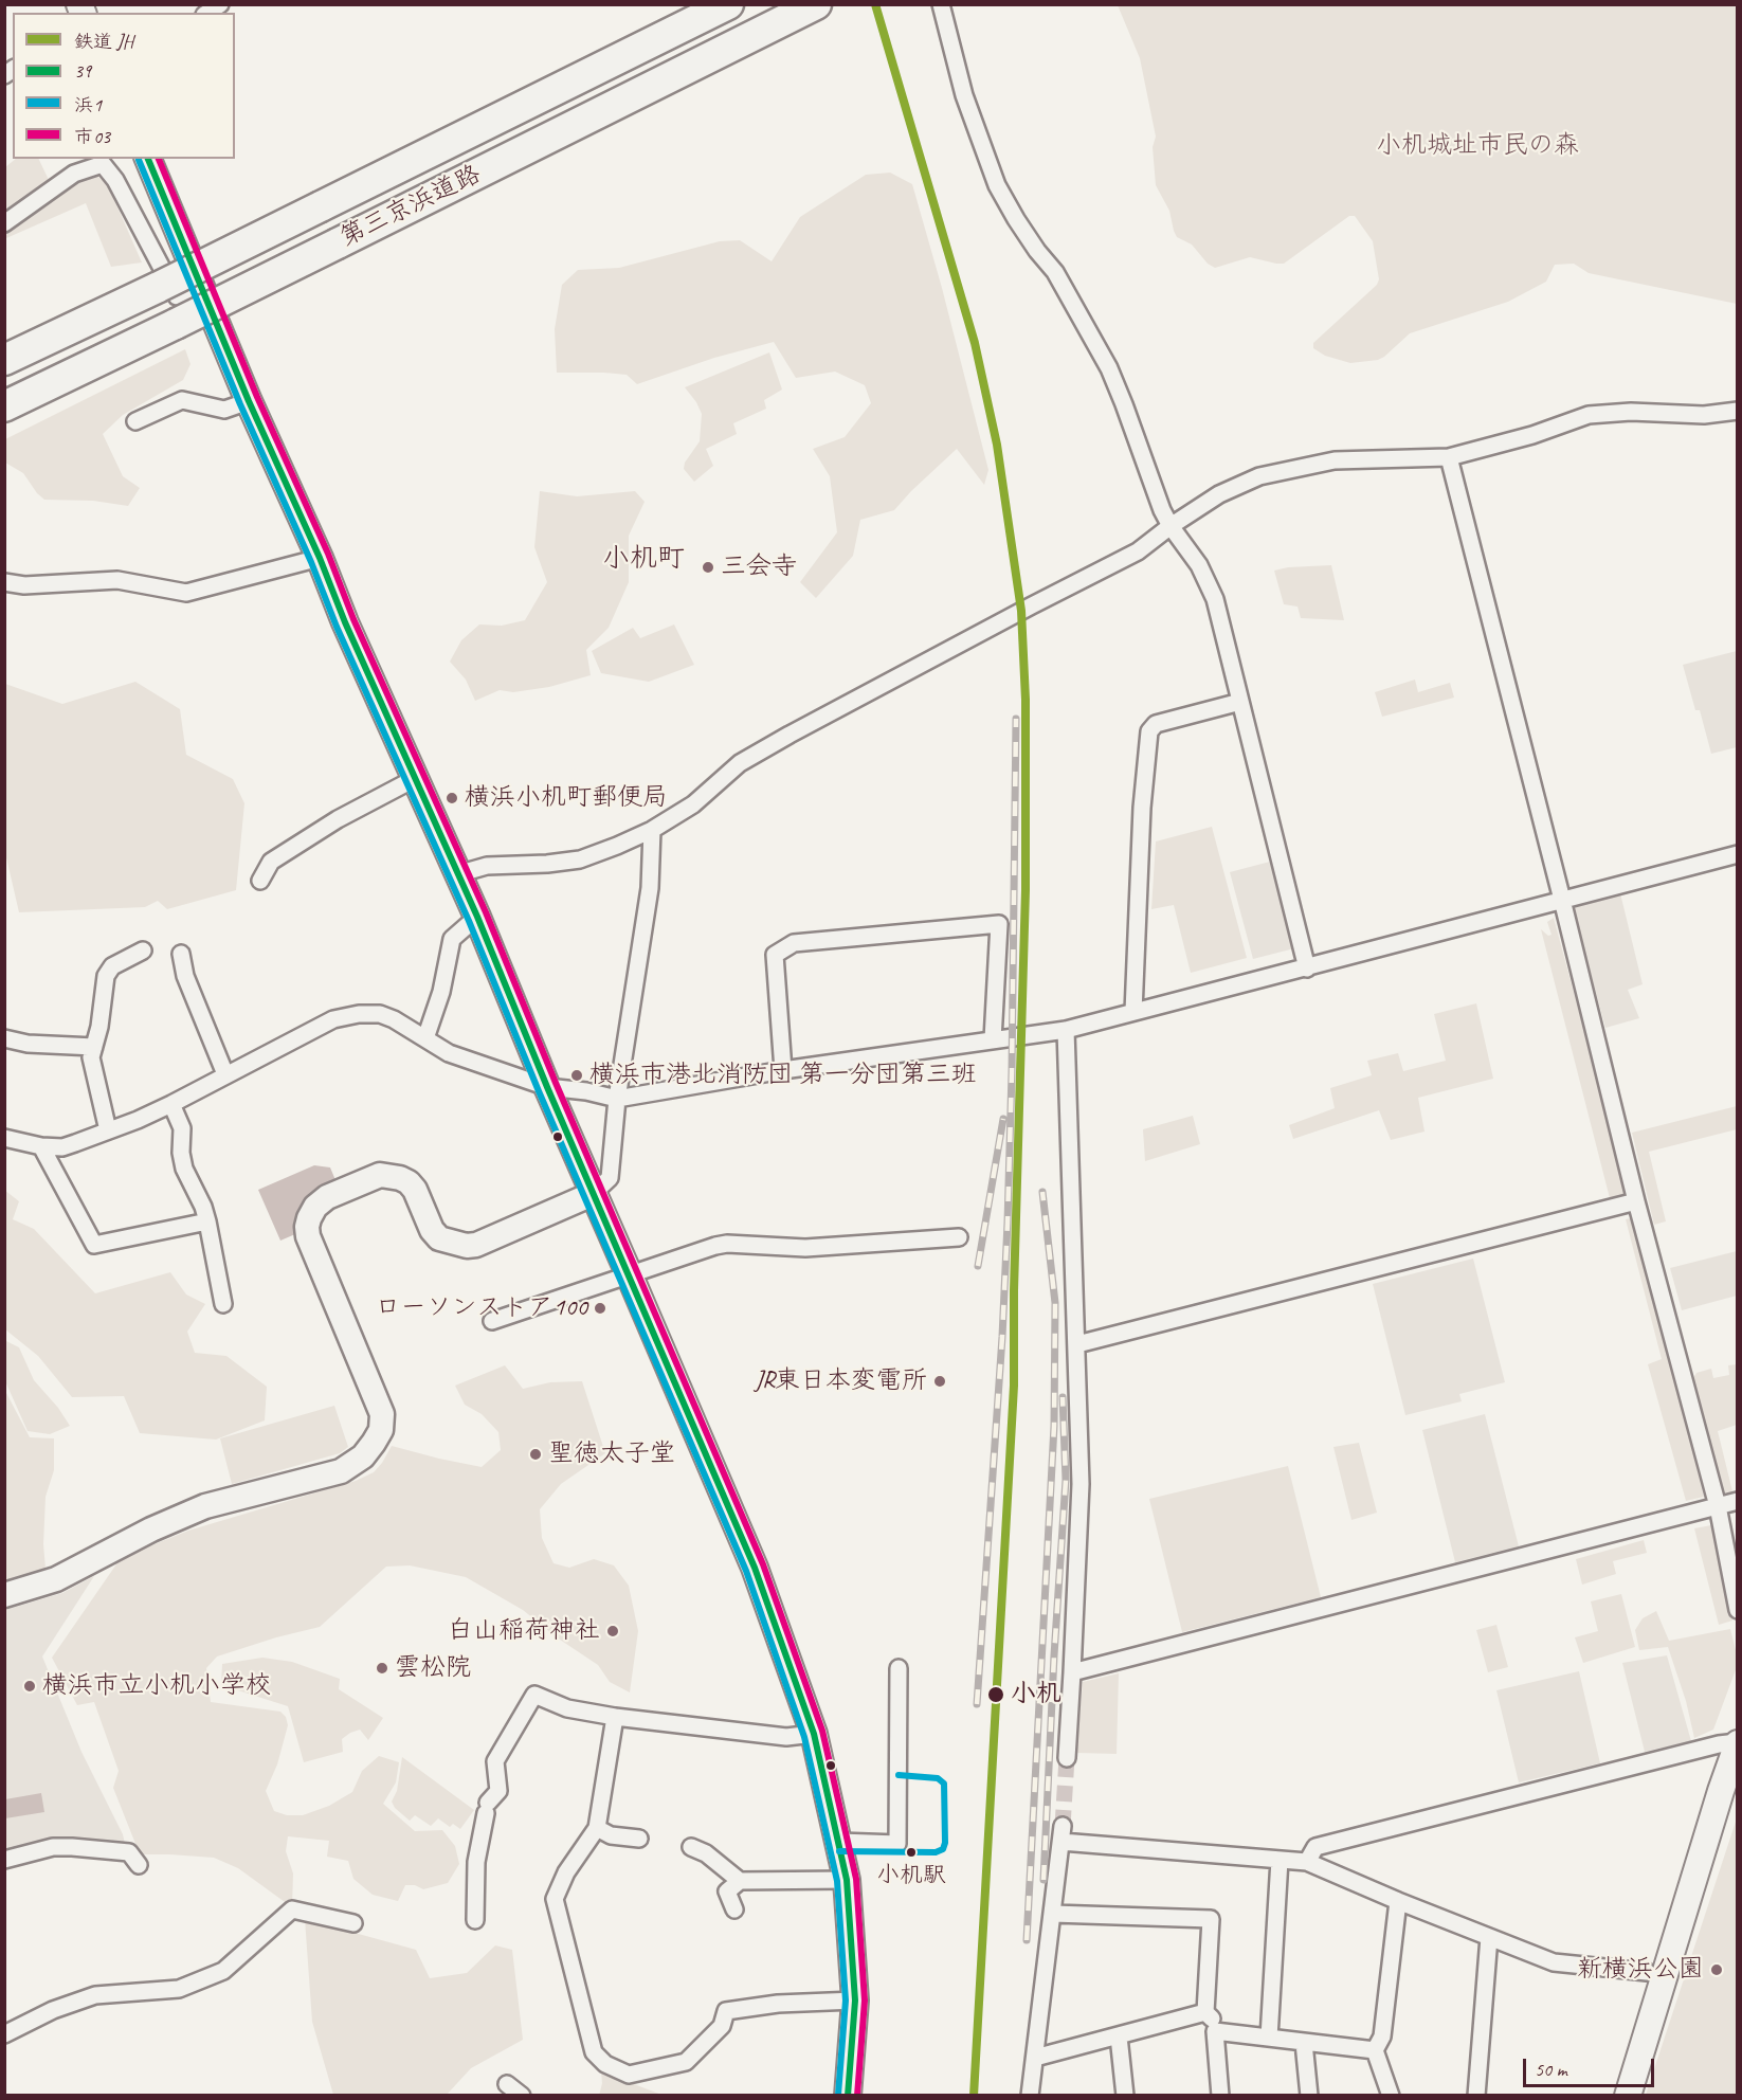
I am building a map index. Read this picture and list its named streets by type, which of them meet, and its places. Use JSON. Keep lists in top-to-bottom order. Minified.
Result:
{"streets":{"highway":["第三京浜道路"]},"districts":["小机町"],"parks":["小机城址市民の森"],"places":["三会寺","横浜小机町郵便局","横浜市港北消防団 第一分団第三班","ローソンストア100","JR東日本変電所","聖徳太子堂","白山稲荷神社","雲松院","横浜市立小机小学校","小机","小机駅","新横浜公園"],"lines":["rail line JH","transit line 39","transit line 市03","transit line 浜1"],"legend":["鉄道 JH","39","浜1","市03"],"scale_bar":"50 m"}
